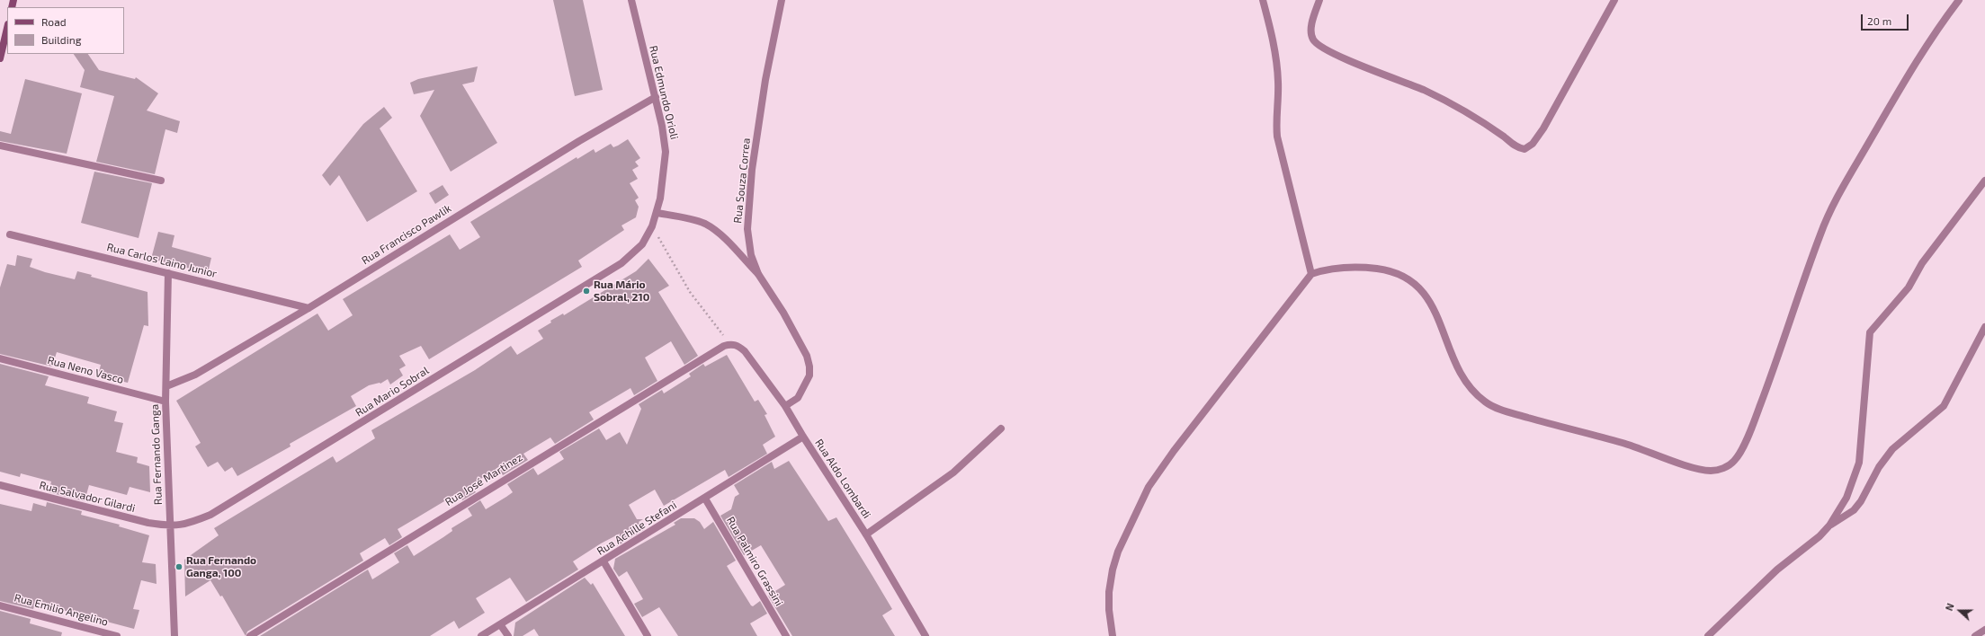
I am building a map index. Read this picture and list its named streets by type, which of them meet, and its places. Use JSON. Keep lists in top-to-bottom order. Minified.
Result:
{"streets":{"street":["Rua Edmundo Orioli","Rua Souza Correa","Rua Francisco Pawlik","Rua Carlos Laino Junior","Rua Neno Vasco","Rua Mario Sobral","Rua Fernando Ganga","Rua Aldo Lombardi","Rua José Martinez","Rua Salvador Gilardi","Rua Achille Stefani","Rua Palmiro Grassini","Rua Emilio Angelino"]},"crossings":[["Rua Edmundo Orioli","Rua Francisco Pawlik"],["Rua Edmundo Orioli","Rua Mario Sobral"],["Rua Souza Correa","Rua Aldo Lombardi"],["Rua Francisco Pawlik","Rua Carlos Laino Junior"],["Rua Francisco Pawlik","Rua Fernando Ganga"],["Rua Carlos Laino Junior","Rua Fernando Ganga"],["Rua Neno Vasco","Rua Fernando Ganga"],["Rua Mario Sobral","Rua Fernando Ganga"],["Rua Mario Sobral","Rua Salvador Gilardi"],["Rua Fernando Ganga","Rua Salvador Gilardi"],["Rua Aldo Lombardi","Rua José Martinez"],["Rua Aldo Lombardi","Rua Achille Stefani"],["Rua Achille Stefani","Rua Palmiro Grassini"]],"places":["Rua Mário Sobral, 210","Rua Fernando Ganga, 100"],"legend":["Road","Building"],"scale_bar":"20 m","north":"left"}
